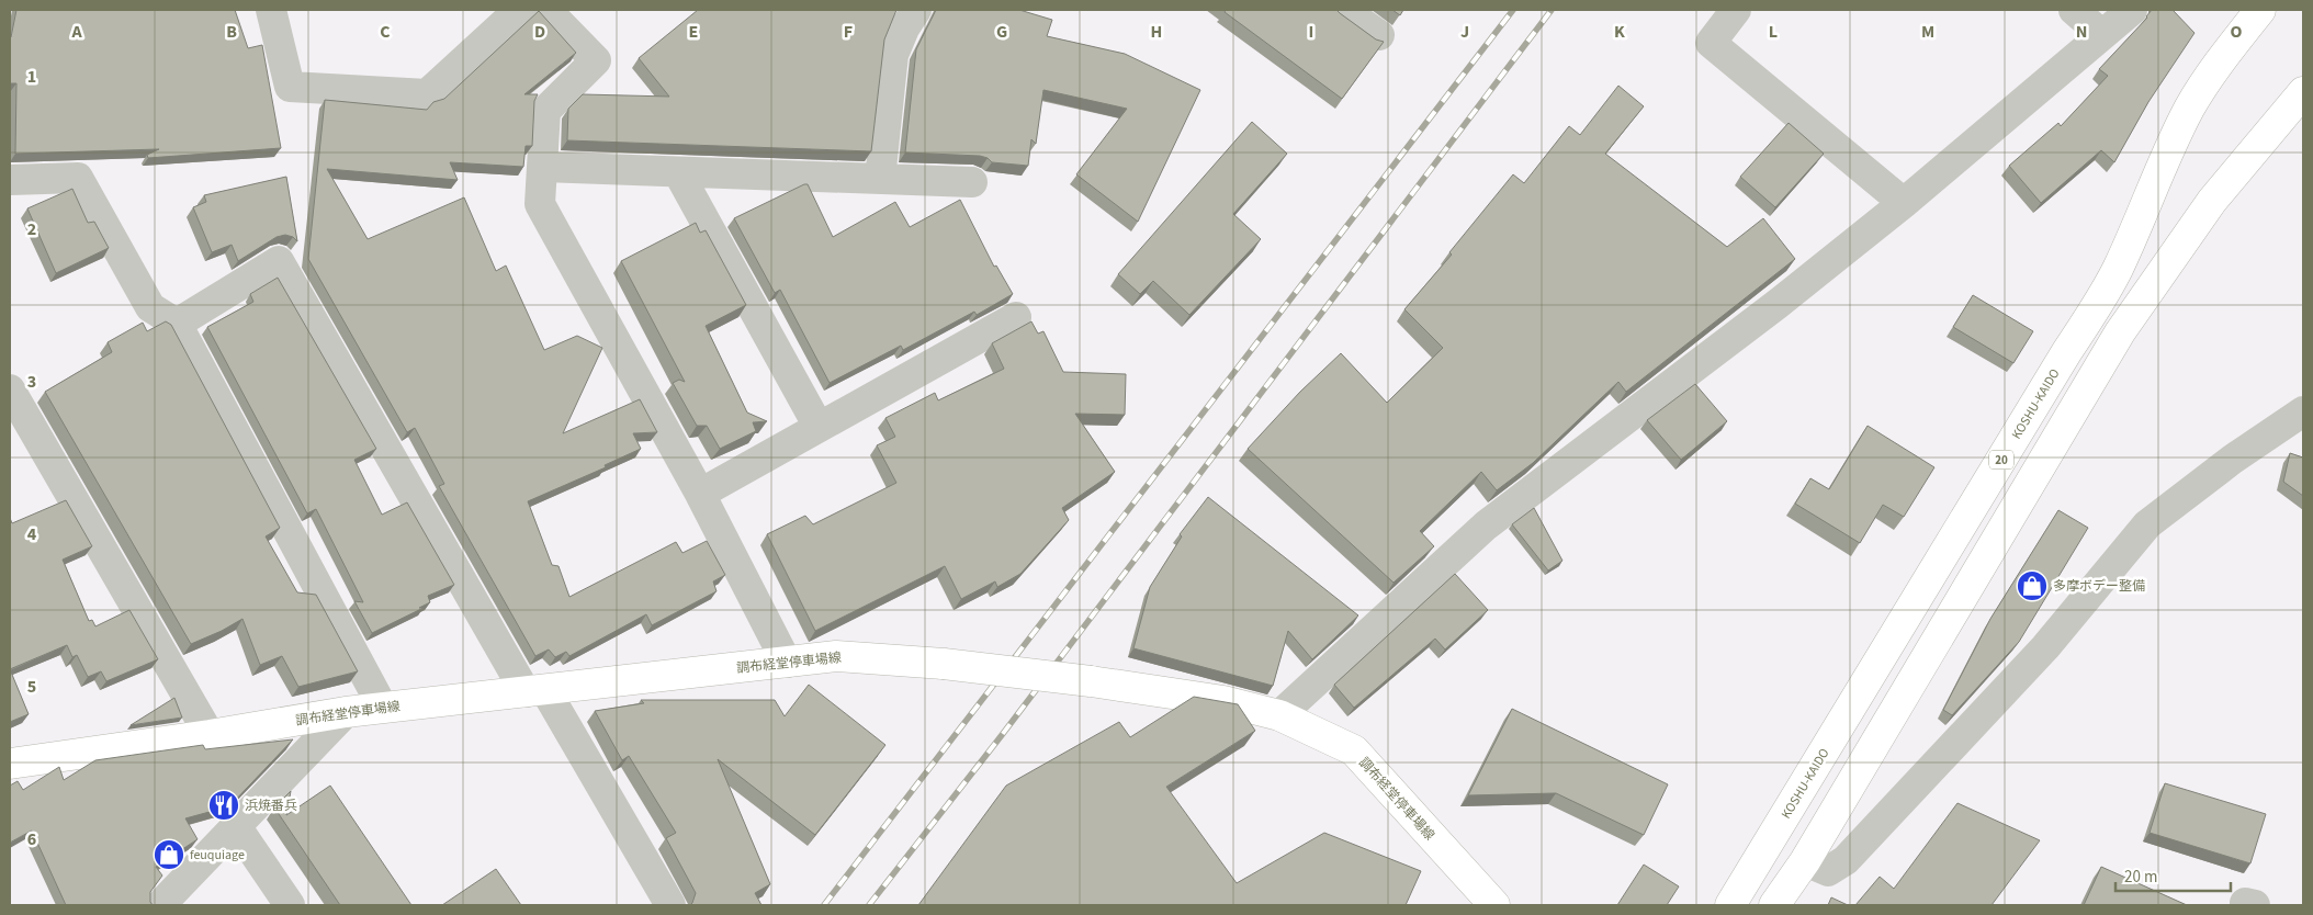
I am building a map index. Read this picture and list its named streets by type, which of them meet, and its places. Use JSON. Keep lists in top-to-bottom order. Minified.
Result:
{"streets":{"main road":["KOSHU-KAIDO","20","調布経堂停車場線"]},"places":{"shop":["多摩ボデー整備","feuquiage"],"restaurant":["浜焼番兵"]},"scale_bar":"20 m","grid":{"columns":["A","B","C","D","E","F","G","H","I","J","K","L","M","N","O"],"rows":["1","2","3","4","5","6"]}}
